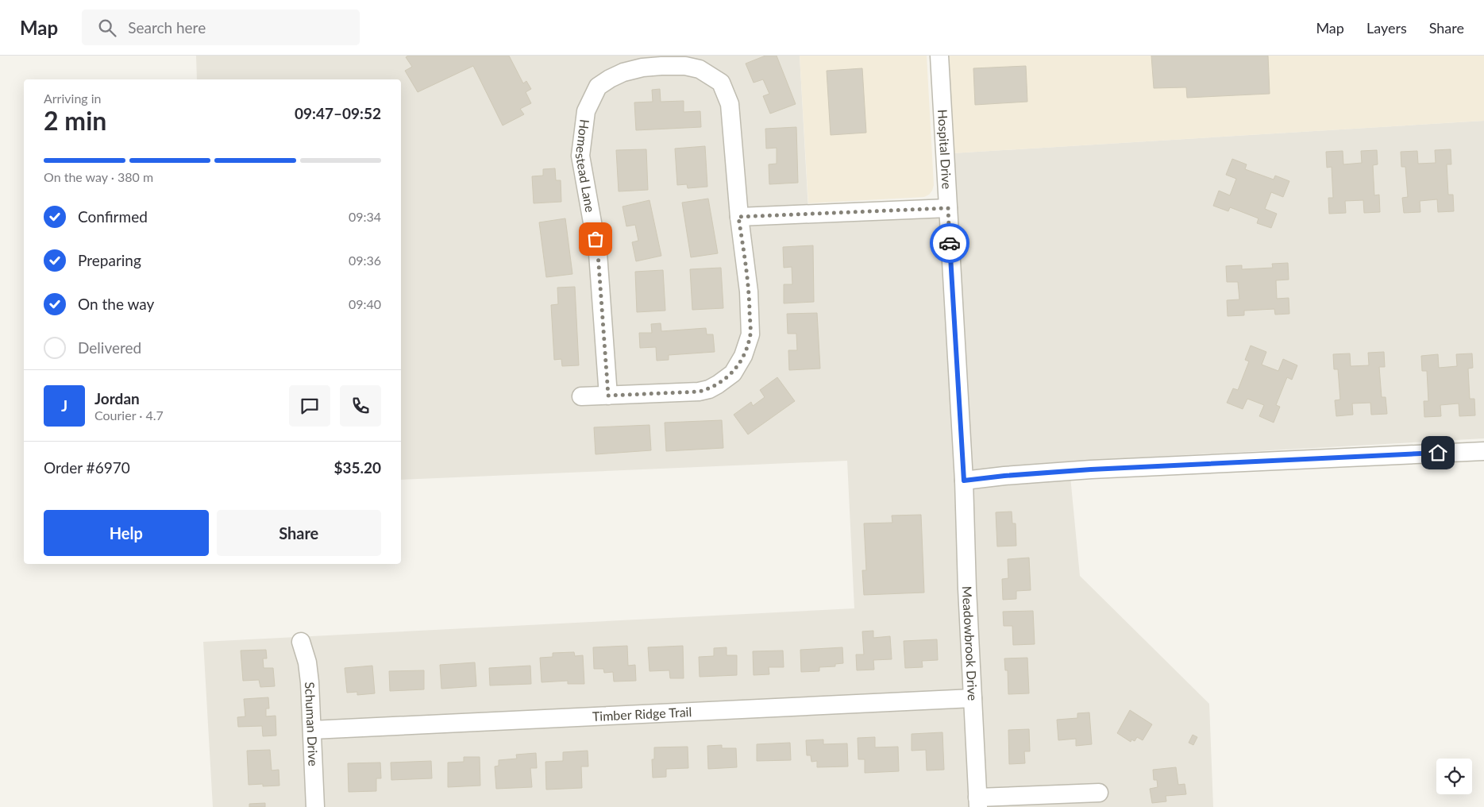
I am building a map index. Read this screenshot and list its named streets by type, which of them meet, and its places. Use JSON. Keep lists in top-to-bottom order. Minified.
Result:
{"streets":{"street":["Hospital Drive","Homestead Lane","Meadowbrook Drive","Timber Ridge Trail","Schuman Drive"]},"crossings":[["Hospital Drive","Meadowbrook Drive"],["Meadowbrook Drive","Timber Ridge Trail"],["Timber Ridge Trail","Schuman Drive"]],"page":{"header":"Map","search":"Search here","nav":["Map","Layers","Share"],"heading":["2 min","Arriving in","09:47–09:52"],"panel":["Jordan","Courier · 4.7","Order #6970","$35.20"],"bar":"On the way · 380 m","list":[["Confirmed","09:34"],["Preparing","09:36"],["On the way","09:40"],"Delivered"],"round":"J","buttons":["Help","Share"]}}
